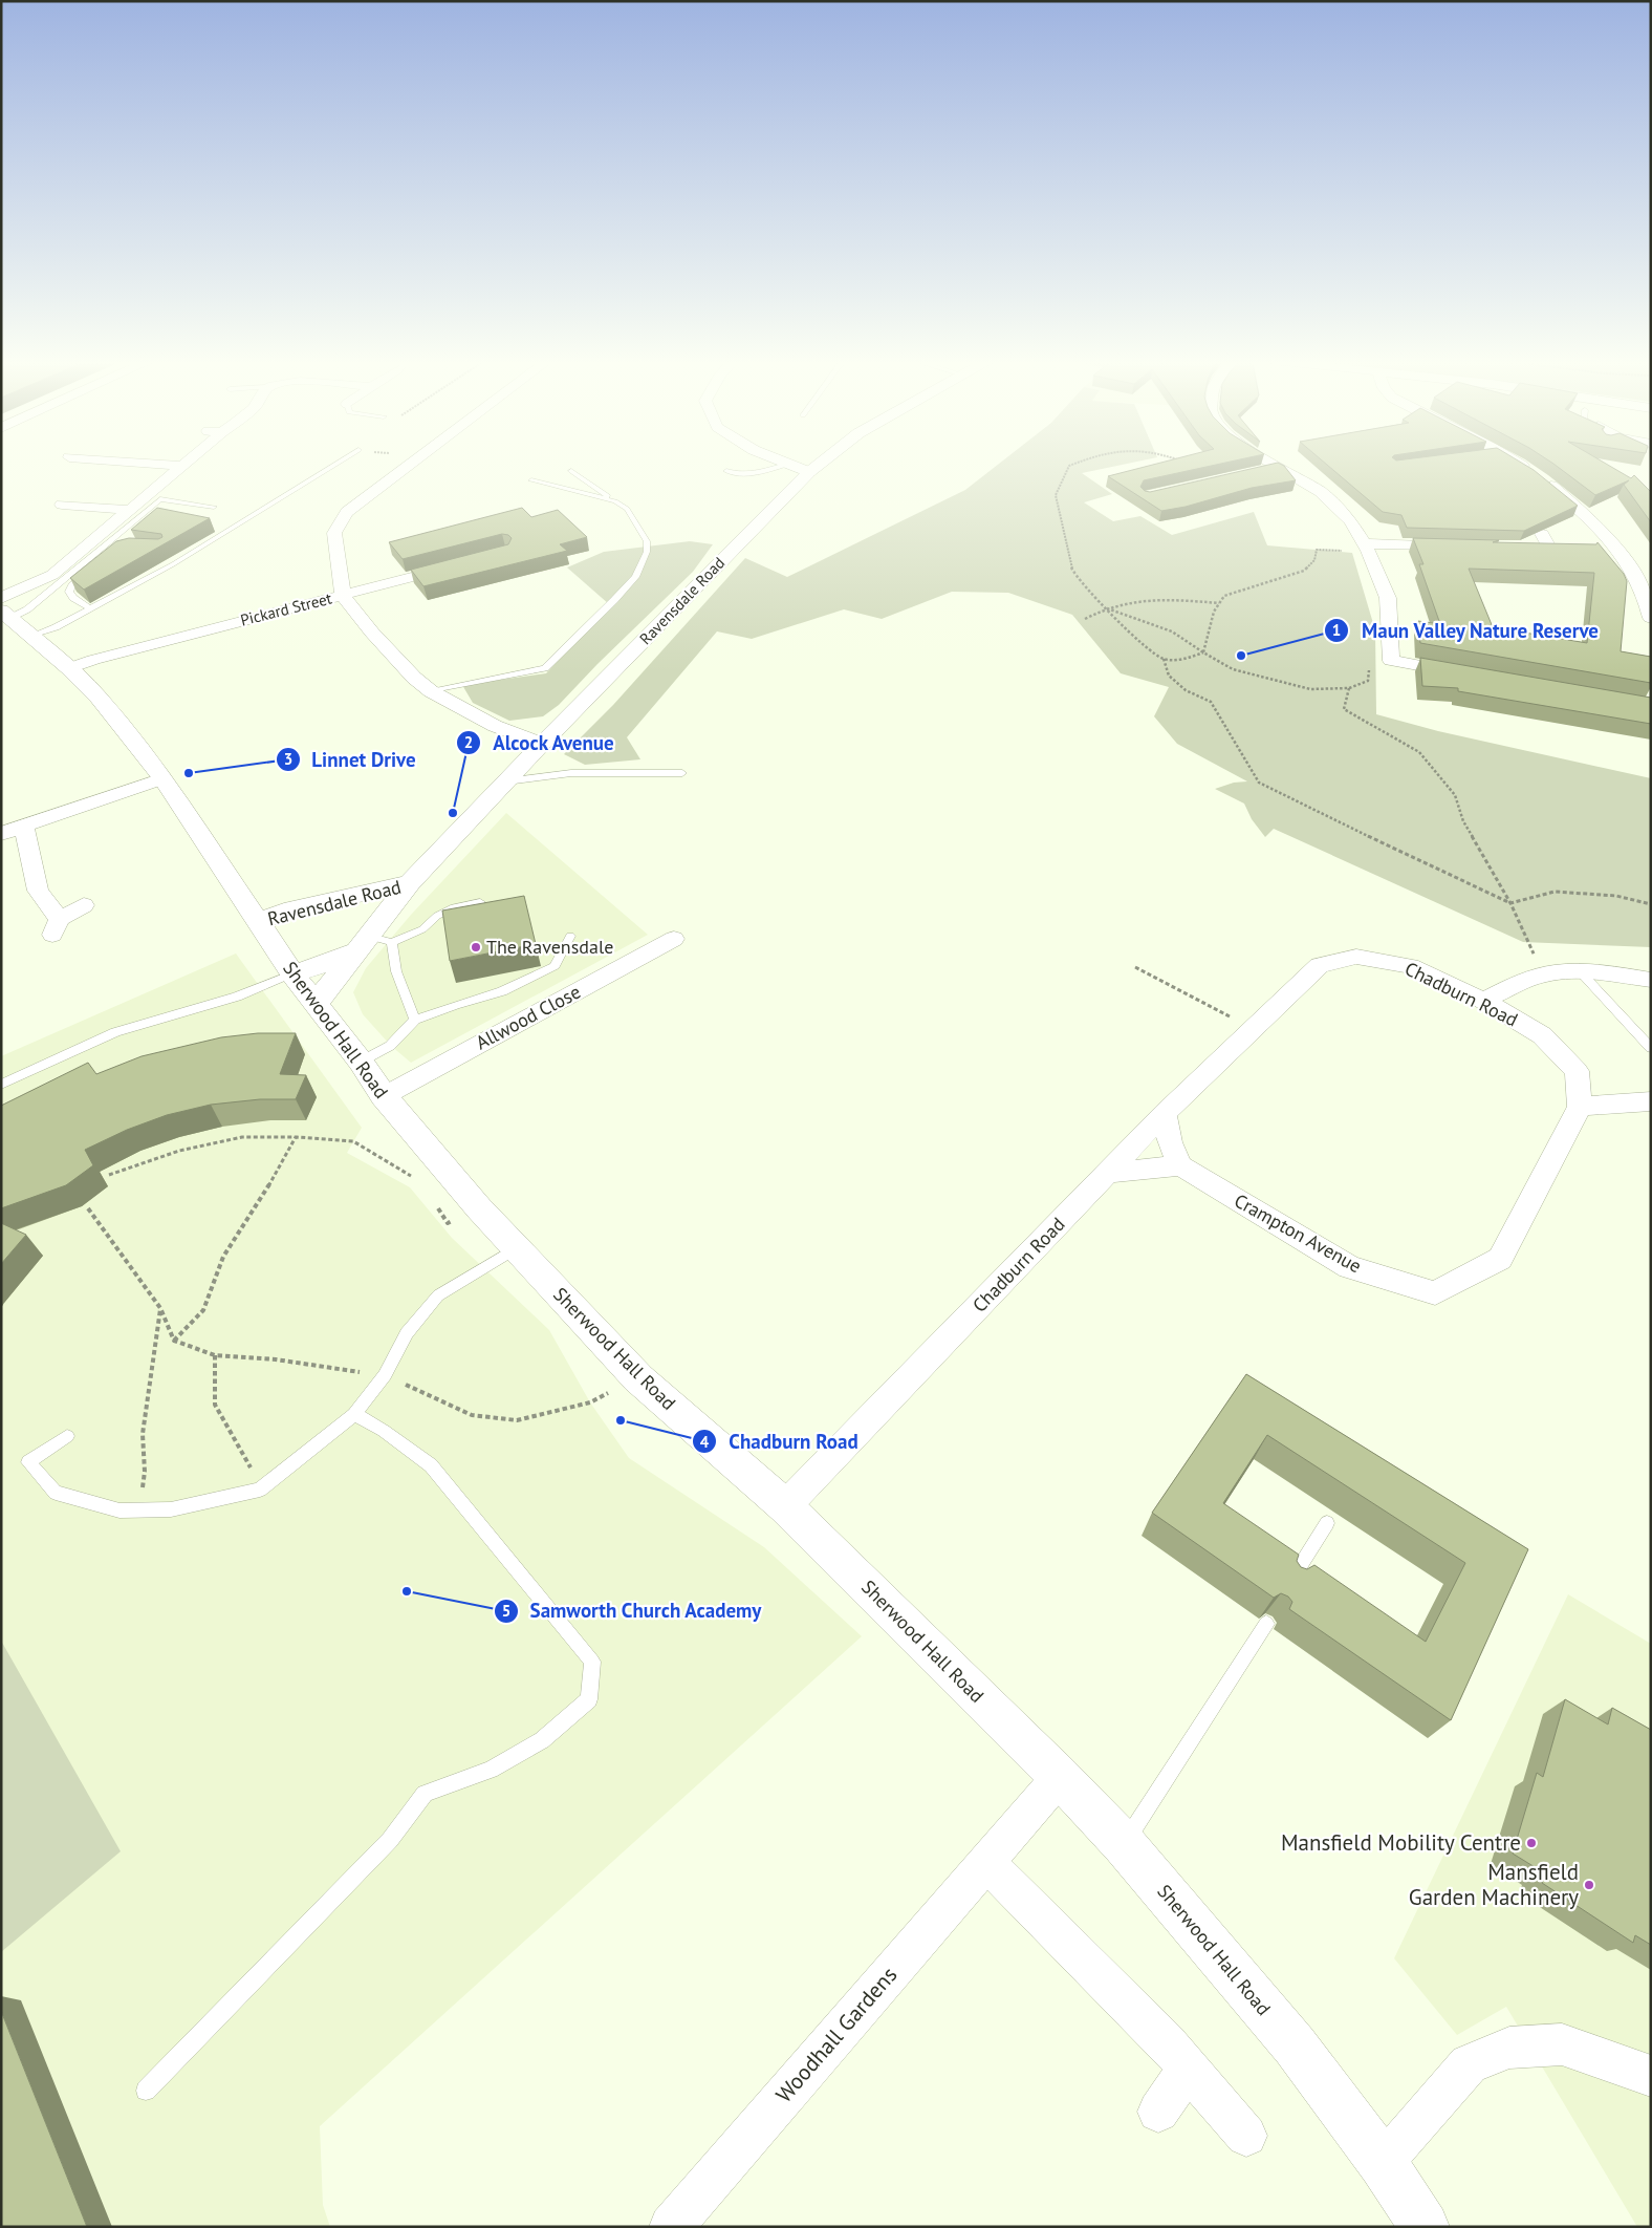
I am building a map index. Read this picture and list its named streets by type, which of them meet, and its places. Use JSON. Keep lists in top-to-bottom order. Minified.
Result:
{"streets":{"main road":["Ravensdale Road","Sherwood Hall Road"],"street":["Pickard Street","Chadburn Road","Allwood Close","Crampton Avenue","Woodhall Gardens"]},"crossings":[["Ravensdale Road","Sherwood Hall Road"],["Pickard Street","Sherwood Hall Road"],["Chadburn Road","Sherwood Hall Road"],["Chadburn Road","Crampton Avenue"],["Allwood Close","Sherwood Hall Road"],["Sherwood Hall Road","Woodhall Gardens"]],"places":["Maun Valley Nature Reserve","Linnet Drive","Alcock Avenue","The Ravensdale","Chadburn Road","Samworth Church Academy","Mansfield Mobility Centre","Mansfield Garden Machinery"]}
